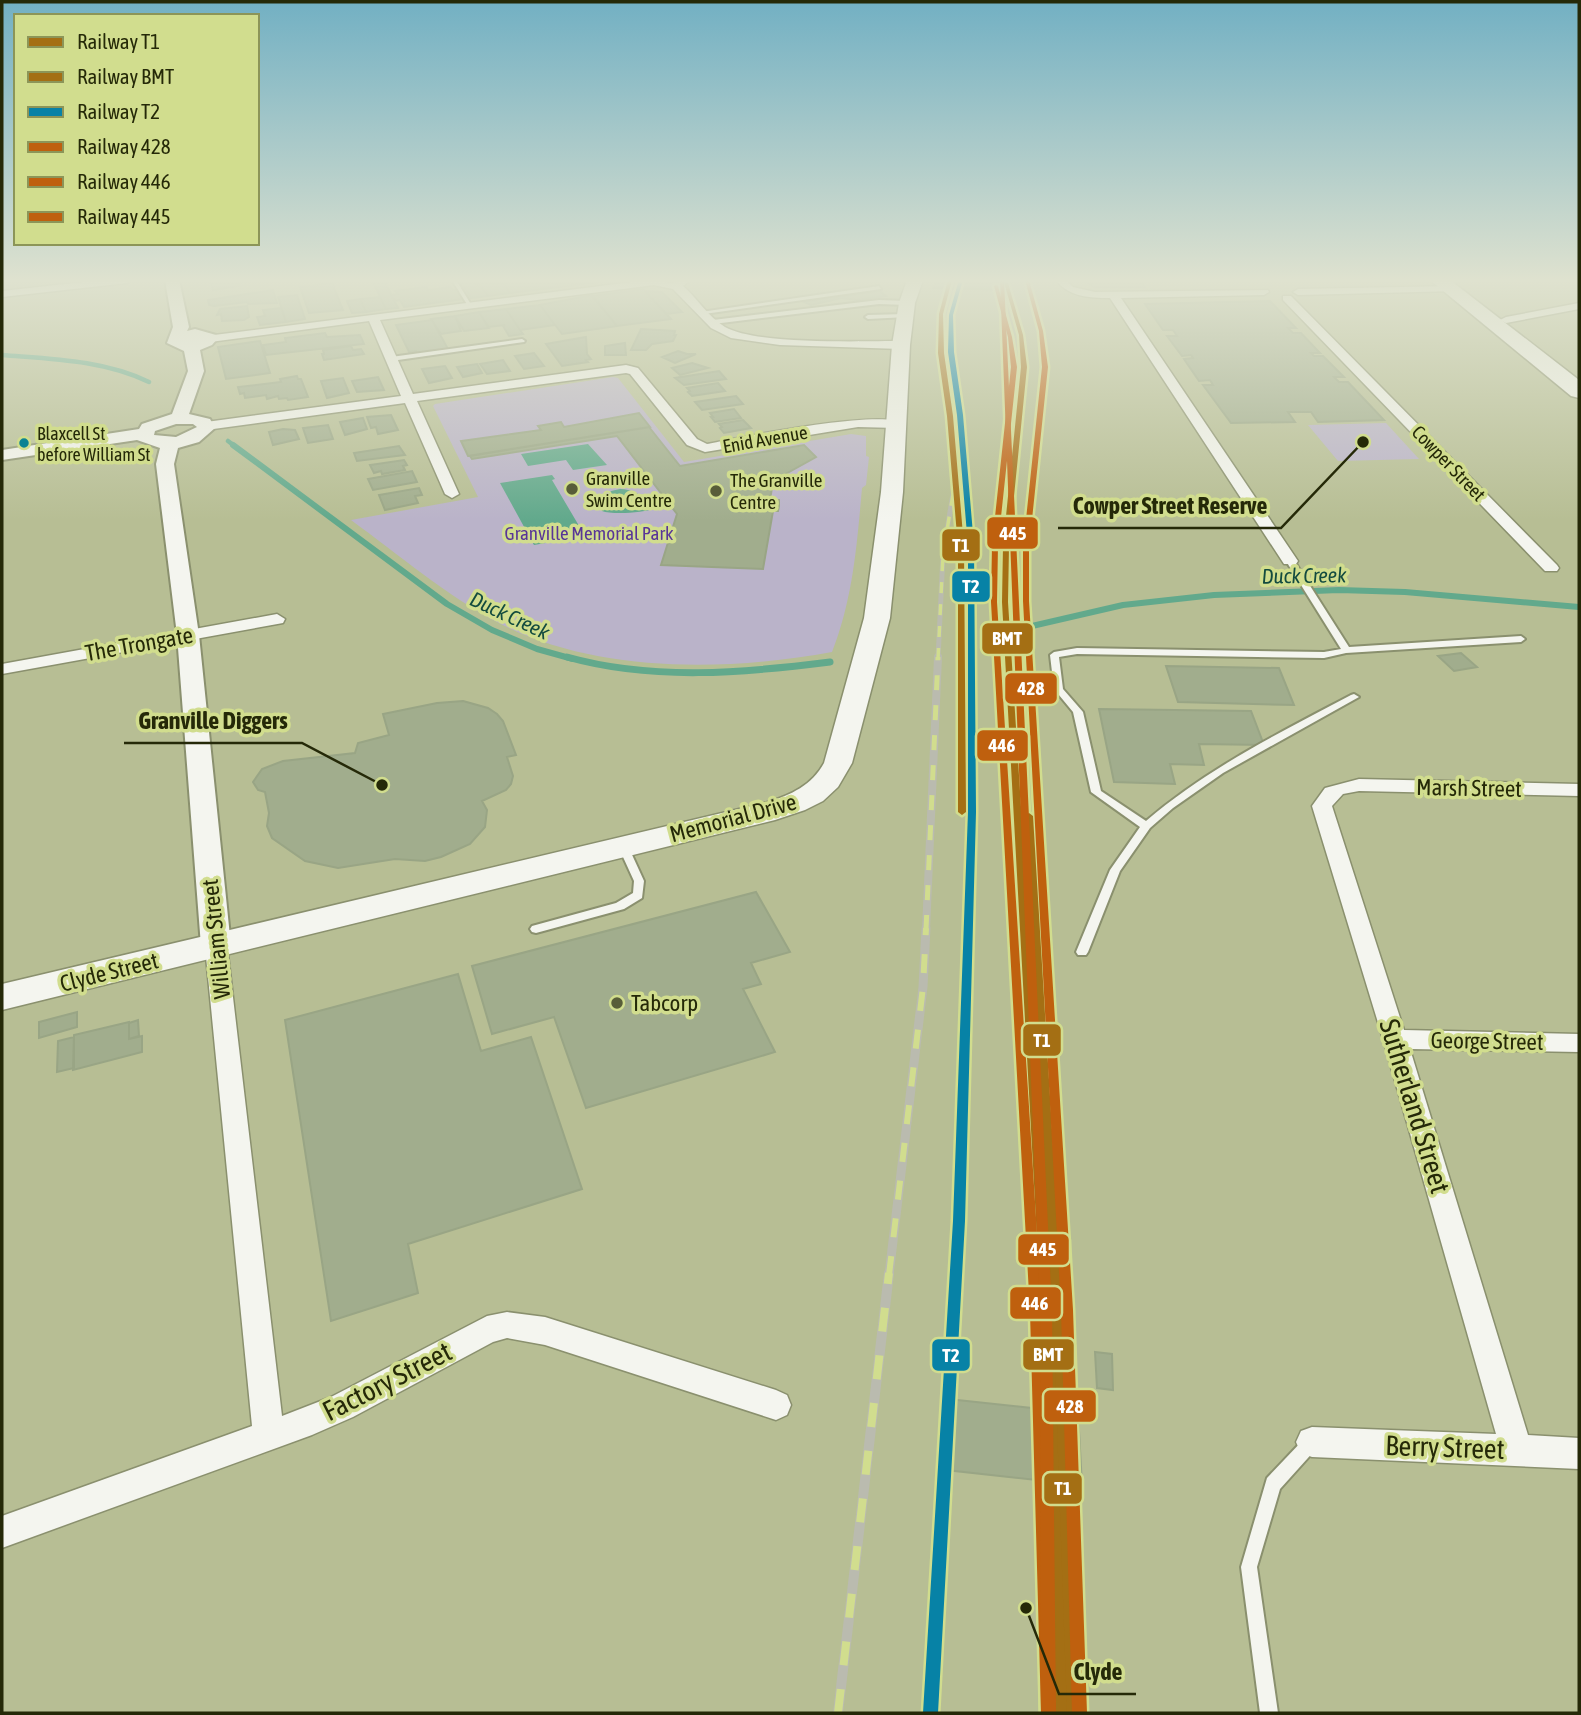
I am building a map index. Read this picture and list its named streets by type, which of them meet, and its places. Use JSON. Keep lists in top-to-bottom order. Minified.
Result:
{"streets":{"main road":["Memorial Drive","Clyde Street"],"street":["Enid Avenue","Cowper Street","The Trongate","Marsh Street","William Street","George Street","Sutherland Street","Factory Street","Berry Street"]},"crossings":[["Enid Avenue","Memorial Drive"],["The Trongate","William Street"],["Marsh Street","Sutherland Street"],["Memorial Drive","William Street"],["Memorial Drive","Clyde Street"],["William Street","Clyde Street"],["William Street","Factory Street"],["George Street","Sutherland Street"],["Sutherland Street","Berry Street"]],"water":["Duck Creek"],"parks":["Granville Memorial Park"],"places":["Cowper Street Reserve","Blaxcell St before William St","Granville Swim Centre","The Granville Centre","Granville Diggers","Tabcorp","Clyde"],"lines":["rail line T1","rail line BMT","rail line T2","rail line 428","rail line 446","rail line 445"],"legend":["Railway T1","Railway BMT","Railway T2","Railway 428","Railway 446","Railway 445"]}
